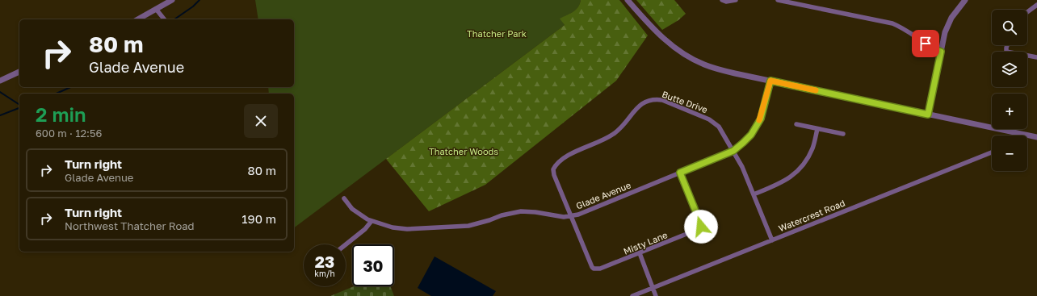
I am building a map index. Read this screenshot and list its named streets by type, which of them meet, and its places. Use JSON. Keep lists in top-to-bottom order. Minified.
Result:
{"streets":{"street":["Butte Drive","Glade Avenue","Watercrest Road","Misty Lane"]},"crossings":[["Butte Drive","Glade Avenue"],["Butte Drive","Watercrest Road"],["Butte Drive","Misty Lane"],["Glade Avenue","Misty Lane"]],"parks":["Thatcher Park","Thatcher Woods"],"page":{"map_buttons":["+","−"],"turn":["80 m","Glade Avenue"],"heading":["2 min","600 m · 12:56"],"list":[{"name":"Turn right","note":"Glade Avenue","value":"80 m"},{"name":"Turn right","note":"Northwest Thatcher Road","value":"190 m"}],"speed":"23 km/h","limit":"30"}}
